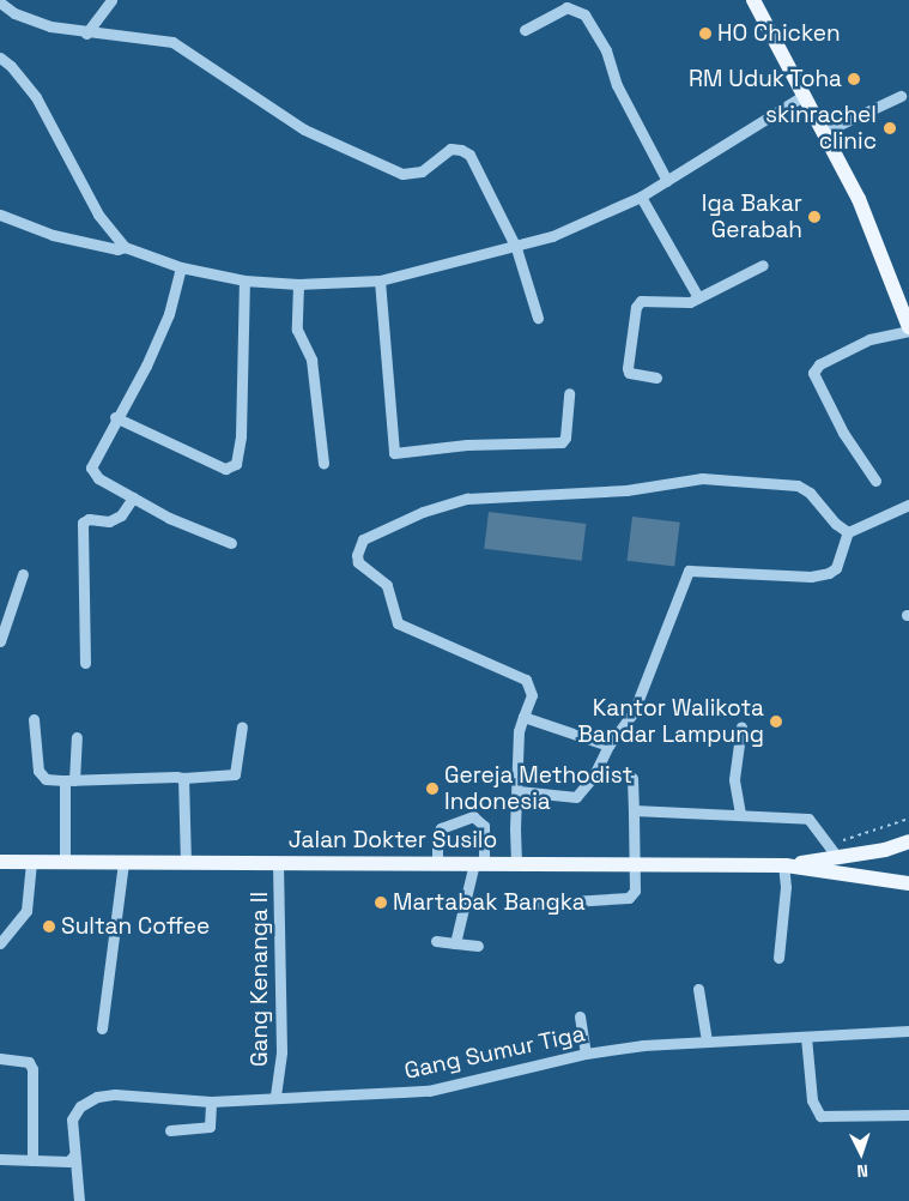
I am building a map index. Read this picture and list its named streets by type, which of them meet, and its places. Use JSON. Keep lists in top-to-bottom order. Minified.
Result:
{"streets":{"main road":["Jalan Dokter Susilo"],"street":["Gang Kenanga II","Gang Sumur Tiga"]},"crossings":[["Jalan Dokter Susilo","Gang Kenanga II"],["Gang Kenanga II","Gang Sumur Tiga"]],"places":["HO Chicken","RM Uduk Toha","skinrachel clinic","Iga Bakar Gerabah","Kantor Walikota Bandar Lampung","Gereja Methodist Indonesia","Martabak Bangka","Sultan Coffee"],"north":"bottom"}
